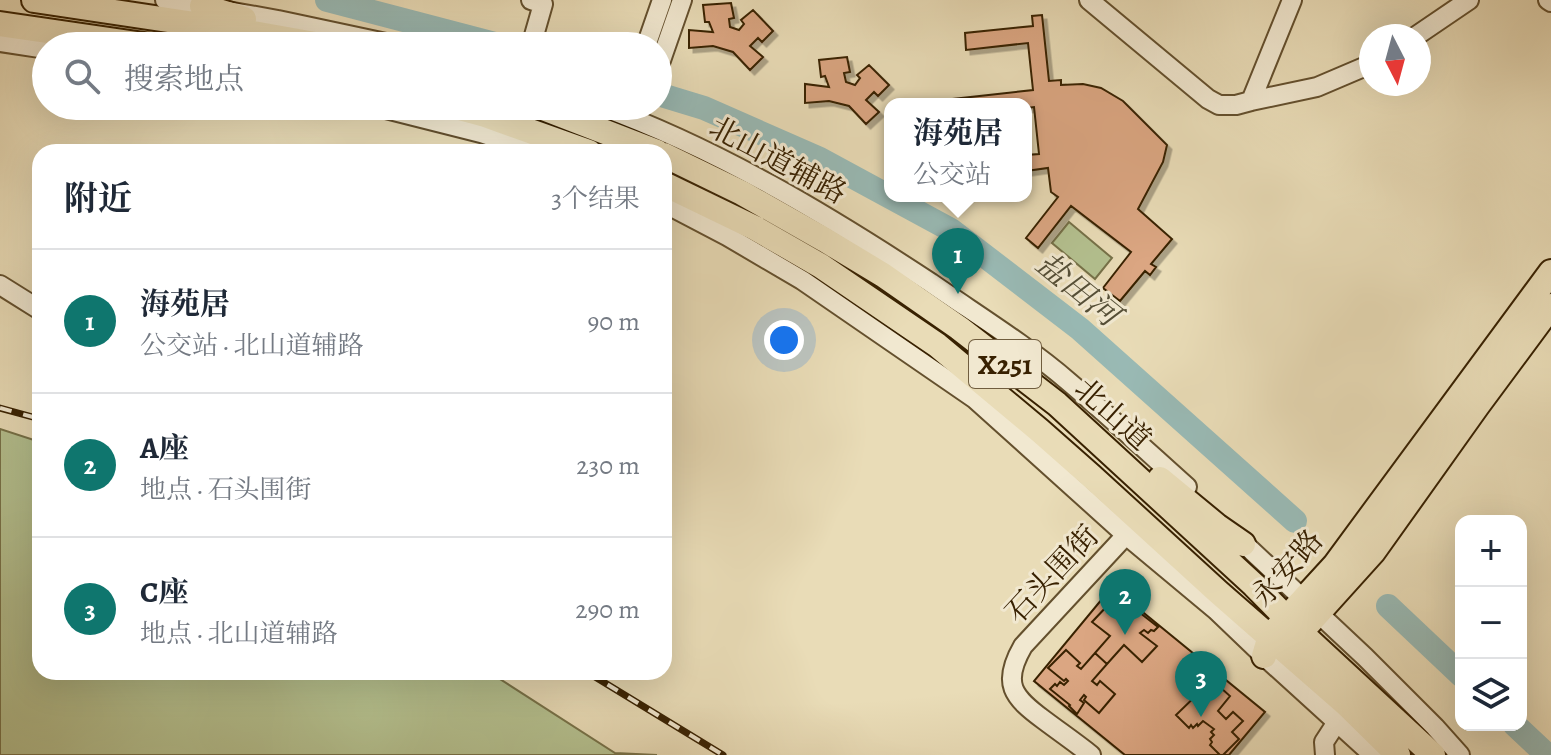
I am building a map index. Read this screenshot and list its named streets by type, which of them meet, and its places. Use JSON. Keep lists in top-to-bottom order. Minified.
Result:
{"streets":{"main road":["X251","北山道","永安路"],"street":["北山道辅路","石头围街"]},"crossings":[["北山道辅路","永安路"],["北山道","永安路"]],"water":["盐田河"],"north":"bottom","page":{"search":"搜索地点","popup":["海苑居","公交站"],"heading":["附近","3个结果"],"pins":["1","2","3"],"list":[{"mark":"1","name":"海苑居","note":"公交站 · 北山道辅路","value":"90 m"},{"mark":"2","name":"A座","note":"地点 · 石头围街","value":"230 m"},{"mark":"3","name":"C座","note":"地点 · 北山道辅路","value":"290 m"}],"map_buttons":["+","−"]}}
